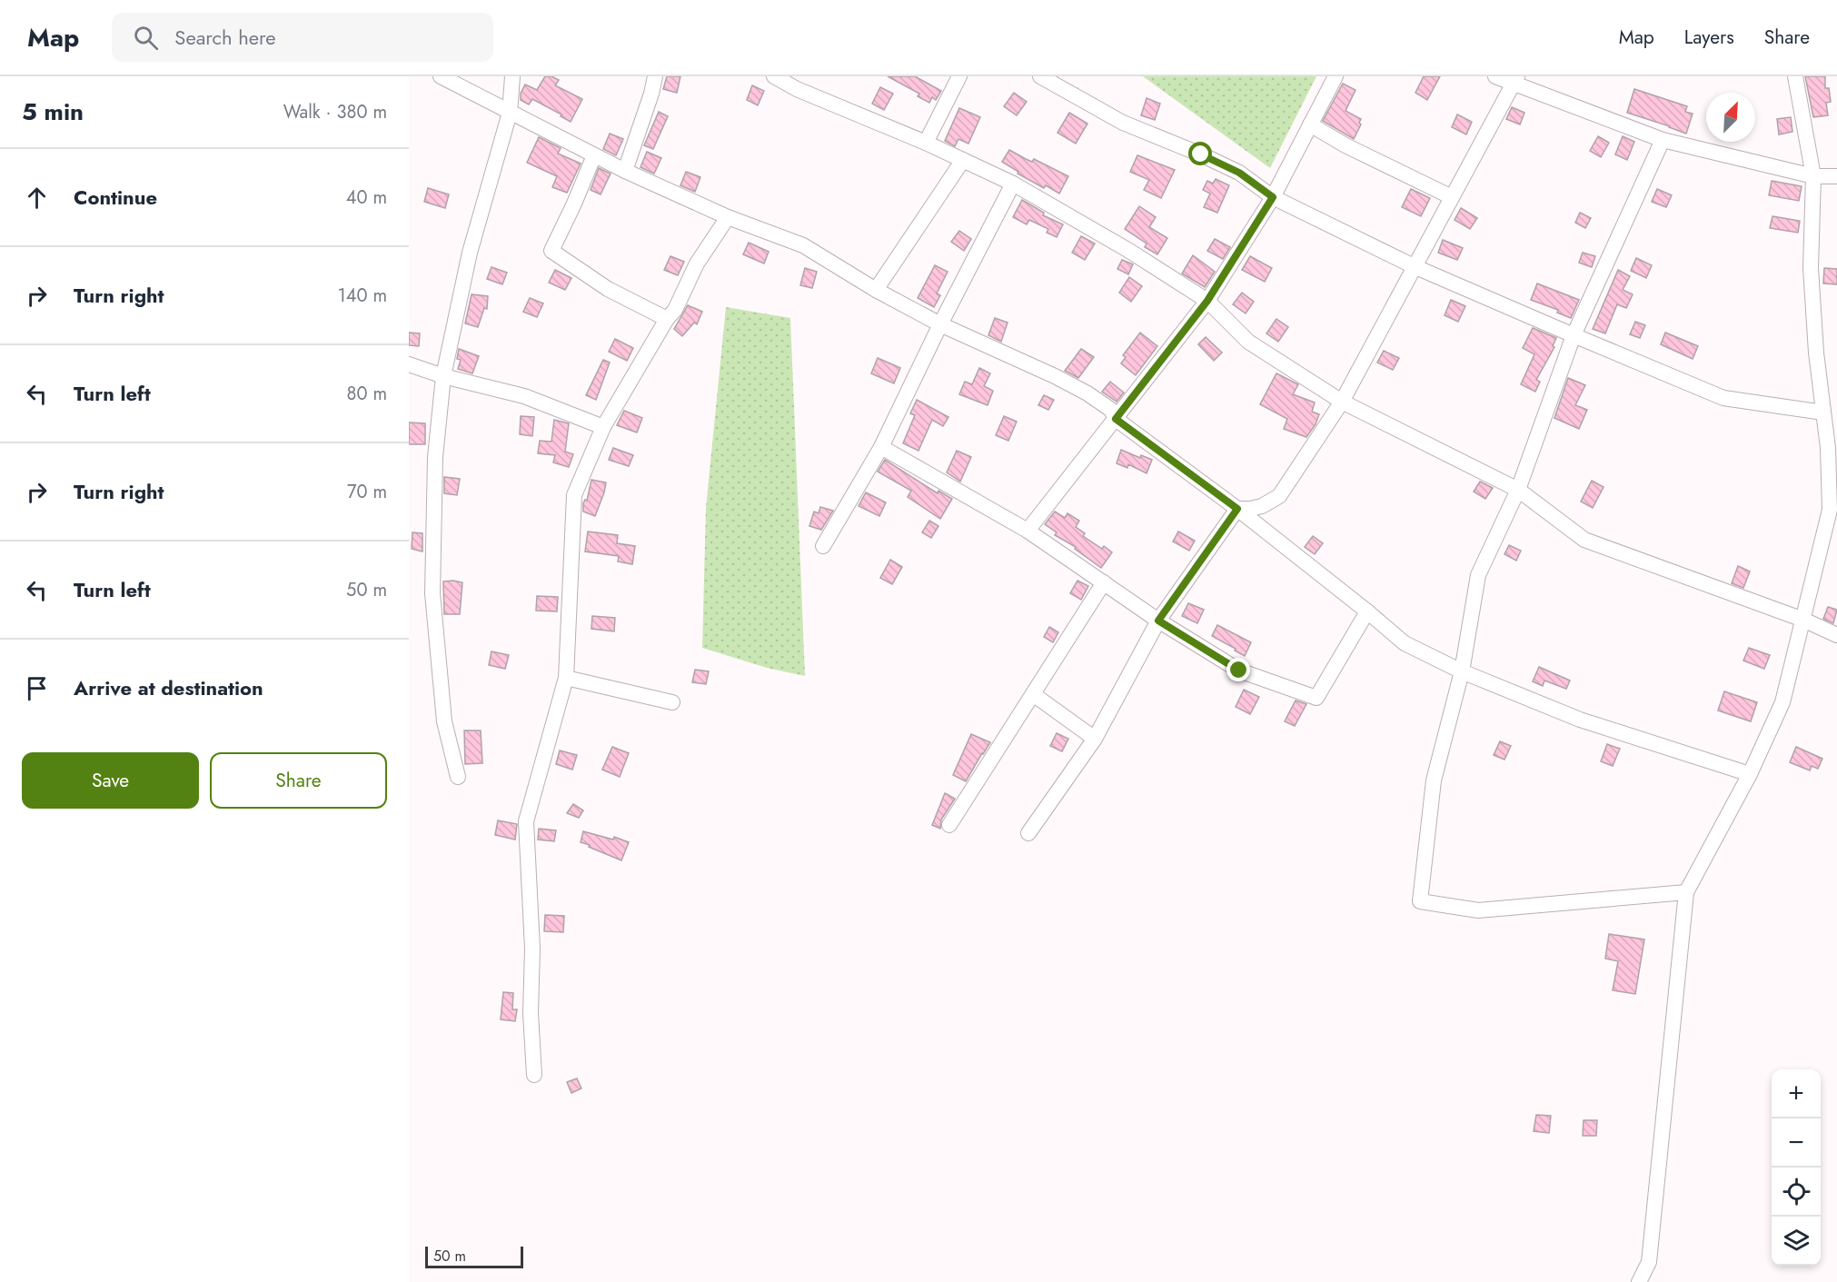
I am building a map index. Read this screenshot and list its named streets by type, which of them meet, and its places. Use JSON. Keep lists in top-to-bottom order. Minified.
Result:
{"scale_bar":"50 m","north":"top right","page":{"header":"Map","search":"Search here","nav":["Map","Layers","Share"],"heading":["5 min","Walk · 380 m"],"list":[["Continue","40 m"],["Turn right","140 m"],["Turn left","80 m"],["Turn right","70 m"],["Turn left","50 m"],"Arrive at destination"],"buttons":["Save","Share"],"map_buttons":["+","−"],"scale":"50 m"}}
